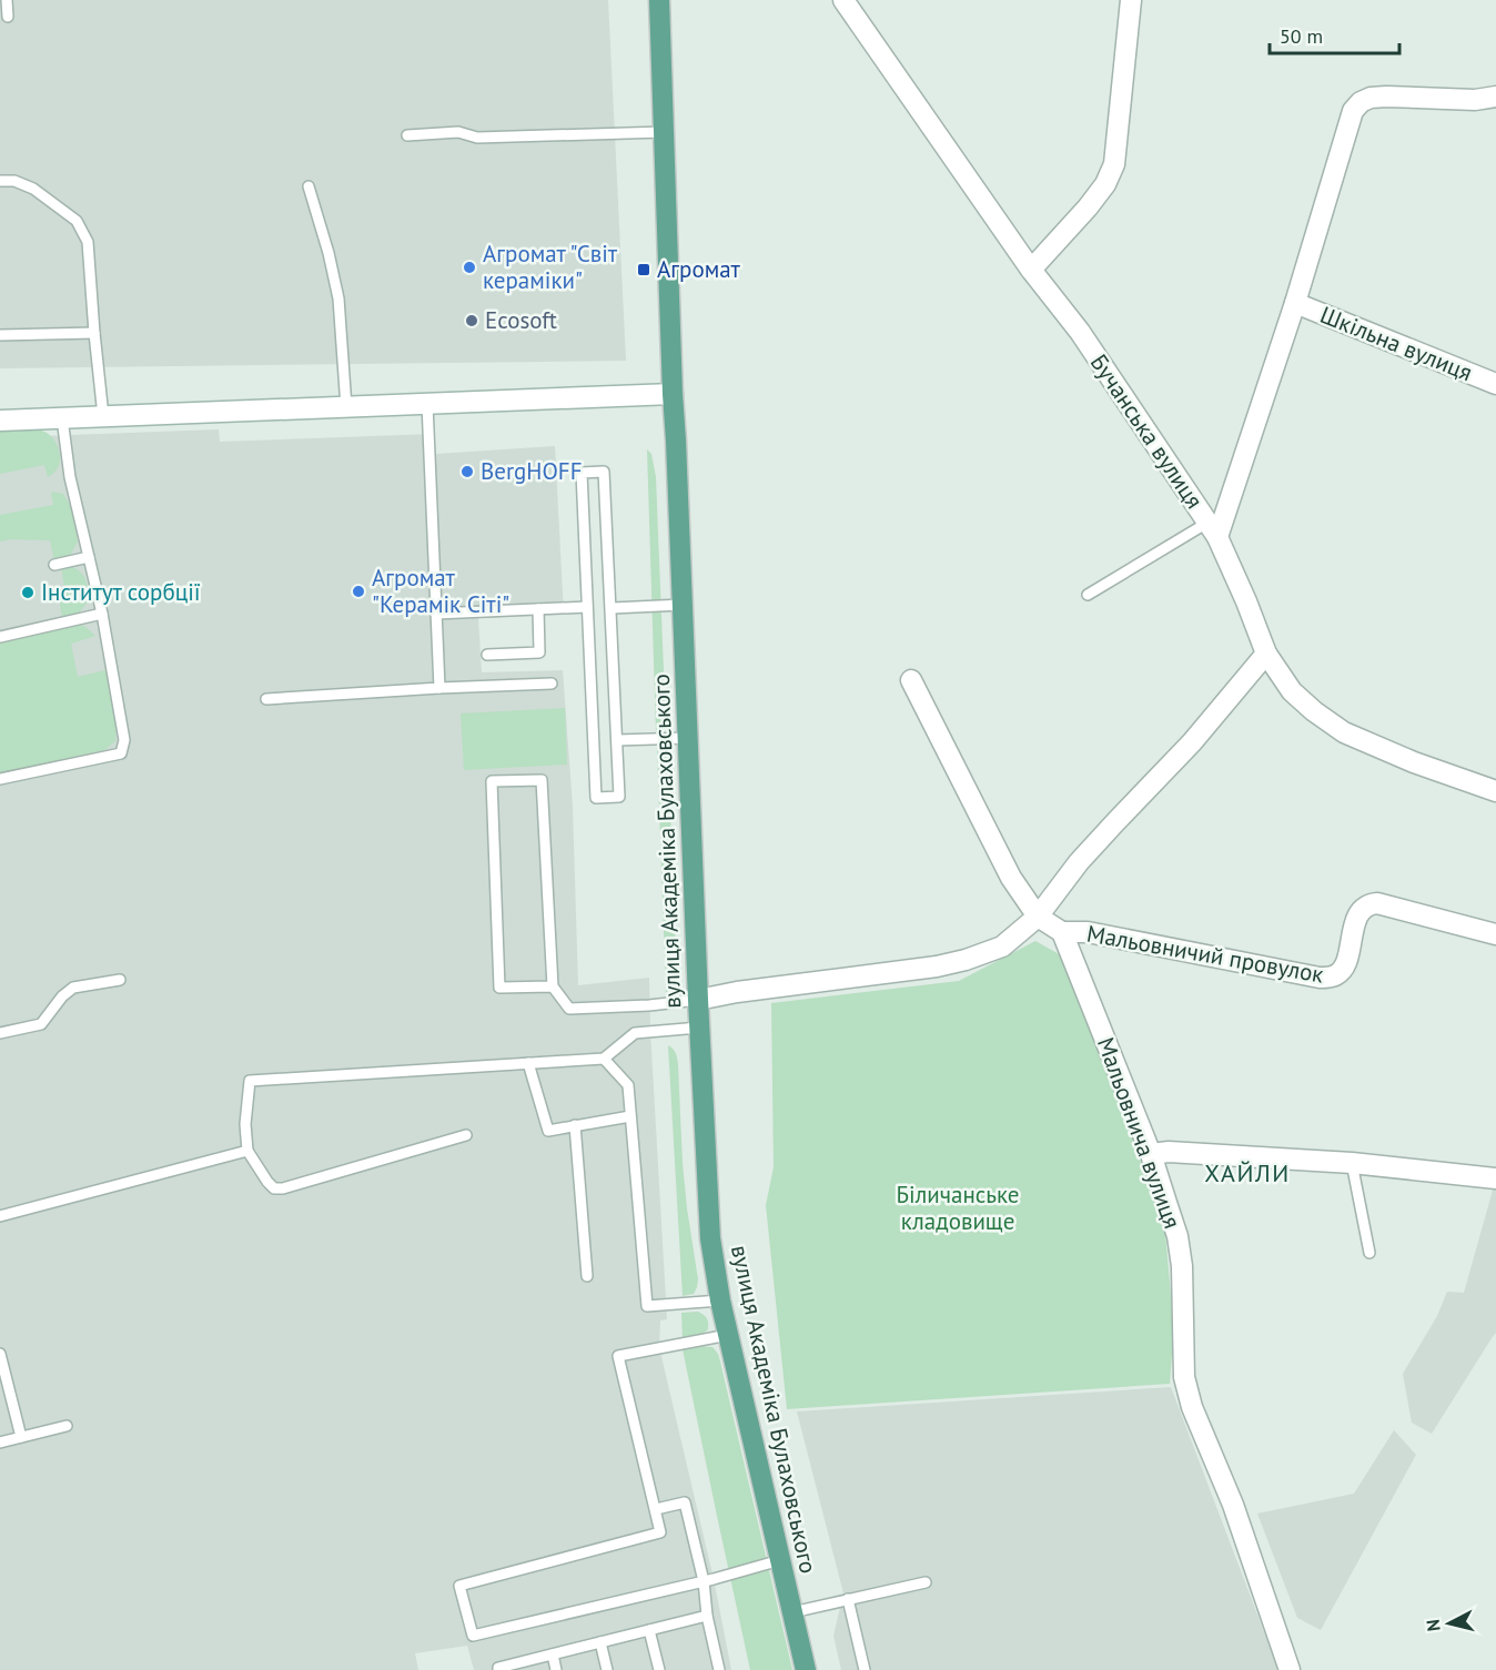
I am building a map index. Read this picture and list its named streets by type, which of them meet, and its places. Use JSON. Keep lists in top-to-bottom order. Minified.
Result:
{"streets":{"main road":["вулиця Академіка Булаховського"],"street":["Шкільна вулиця","Бучанська вулиця","Мальовничий провулок","Мальовнича вулиця"]},"crossings":[["Мальовничий провулок","Мальовнича вулиця"]],"districts":["ХАЙЛИ"],"parks":["Біличанське кладовище"],"places":{"other":["Агромат \"Світ кераміки\"","Ecosoft","BergHOFF","Агромат \"Керамік Сіті\"","Інститут сорбції"],"transit":["Агромат"]},"scale_bar":"50 m","north":"left"}
